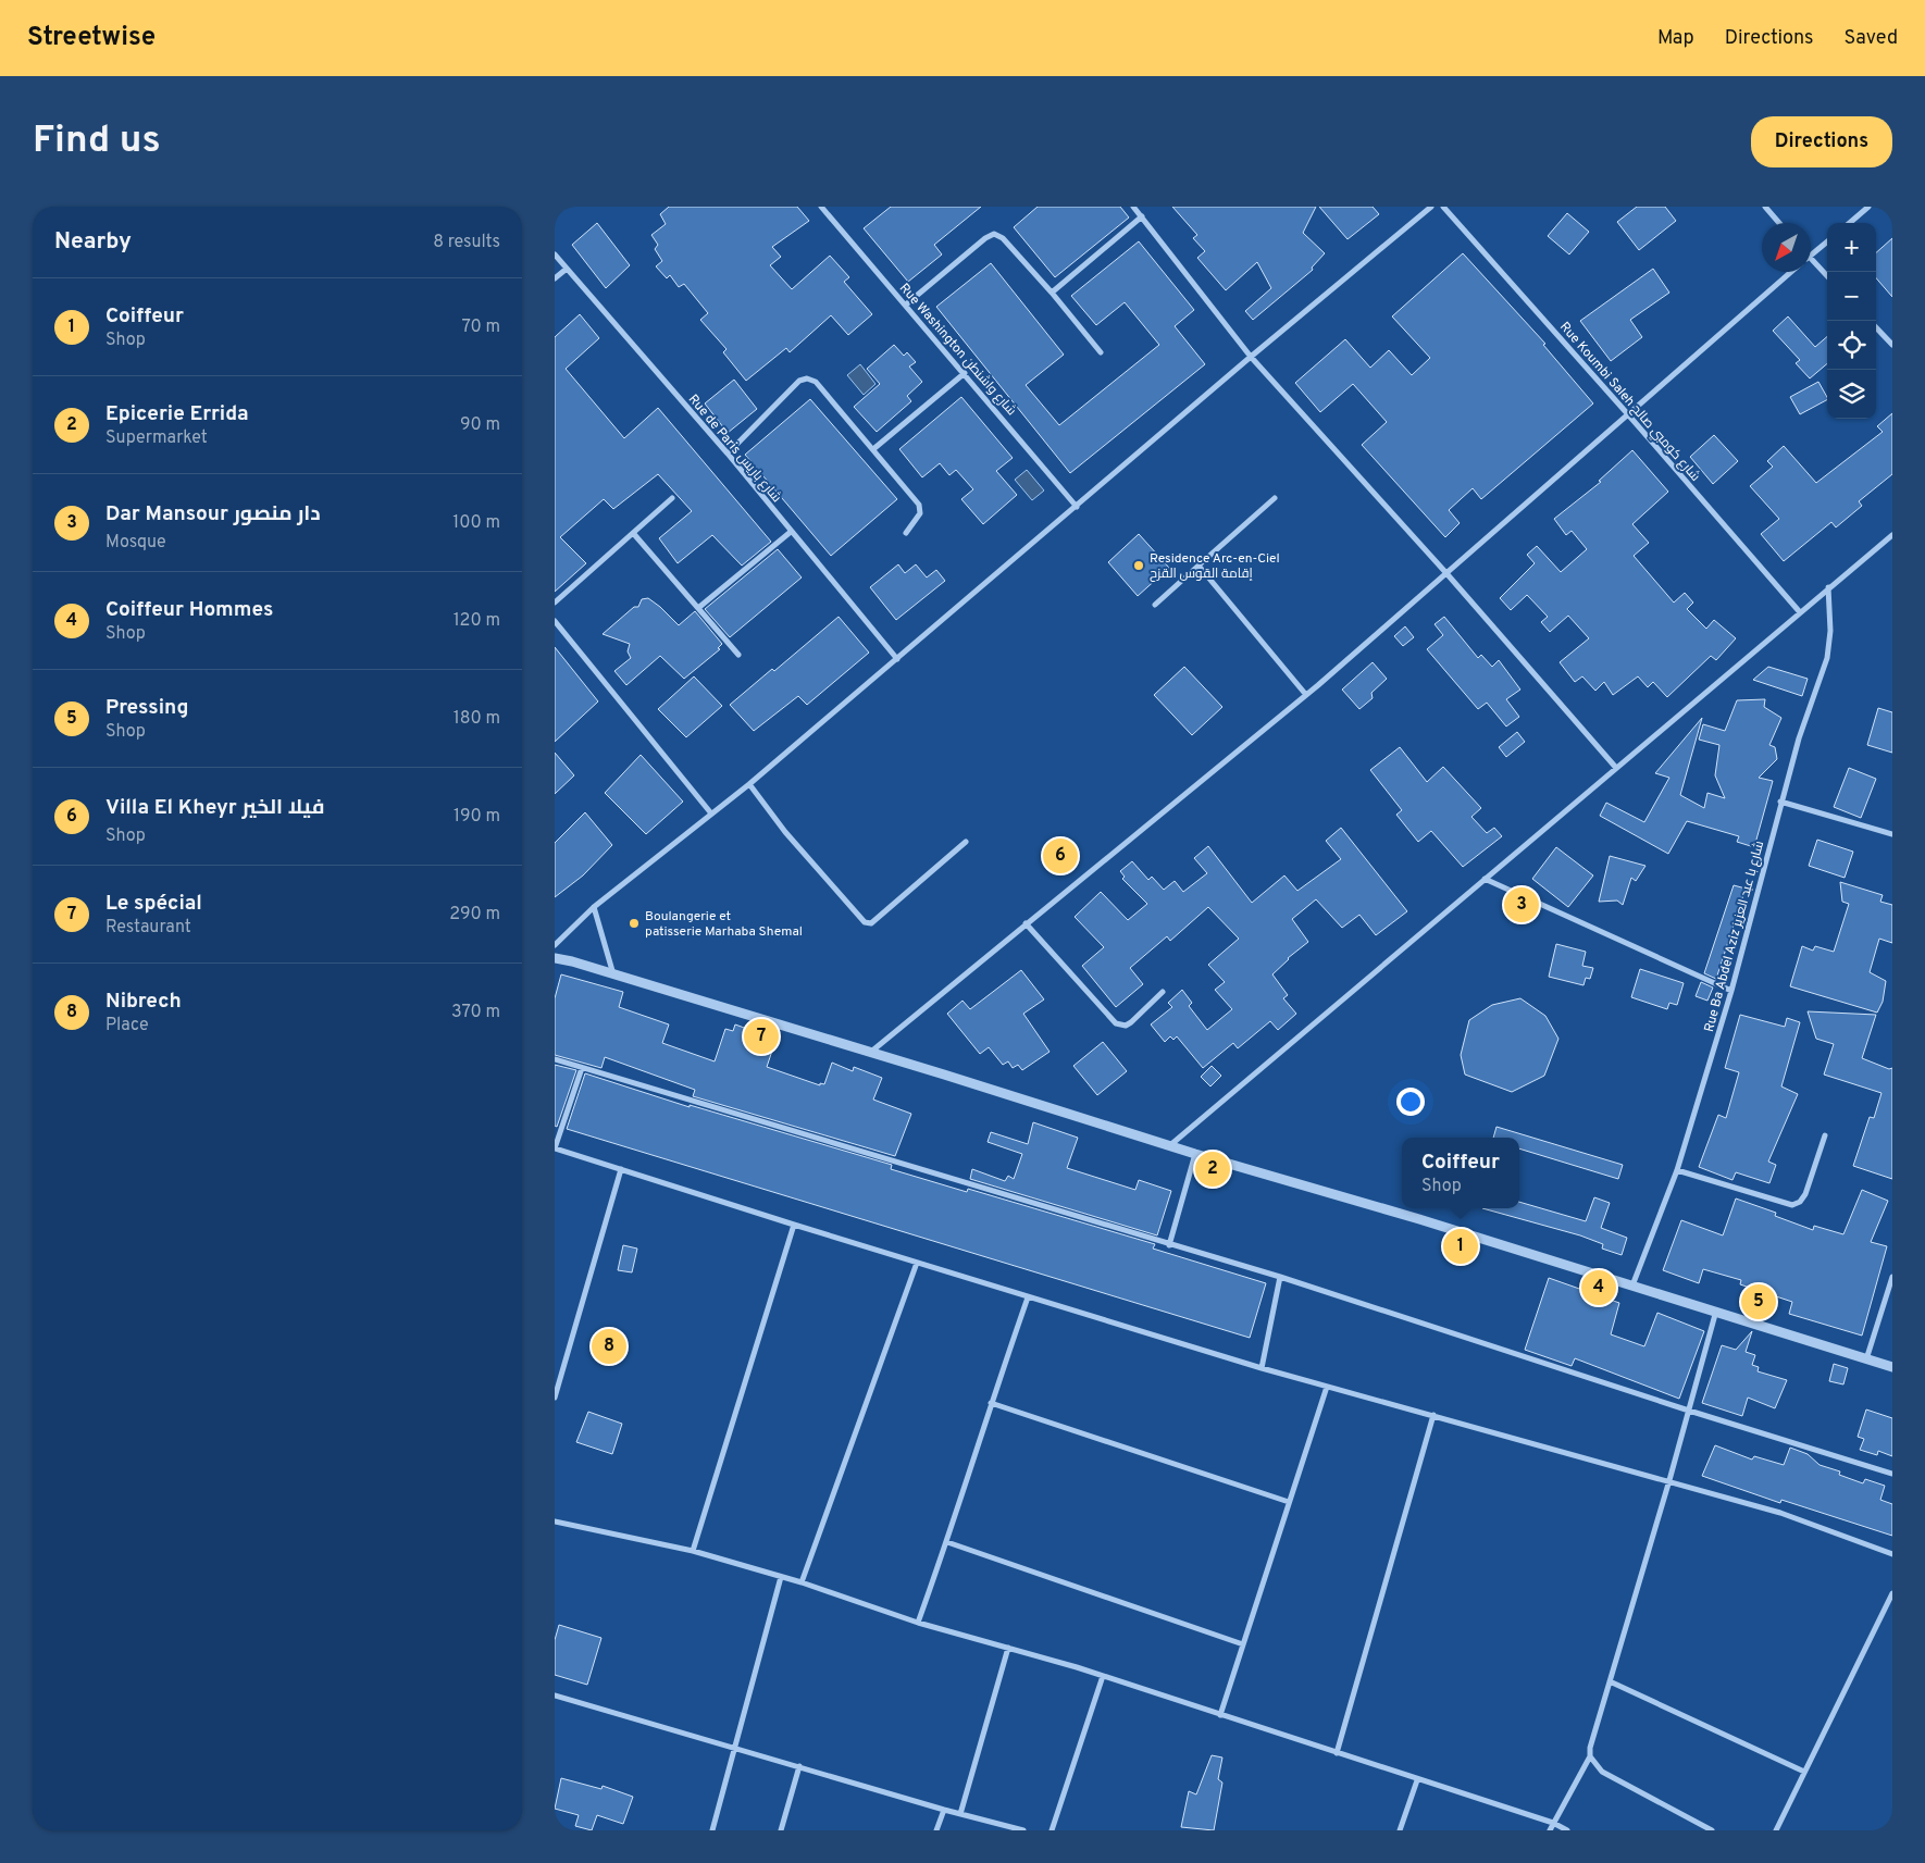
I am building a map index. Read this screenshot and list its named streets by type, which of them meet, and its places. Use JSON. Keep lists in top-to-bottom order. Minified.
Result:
{"streets":{"street":["Rue Washington شارع واشنطن","Rue Koumbi Saleh شارع كومبي صالح","Rue de Paris شارع باريس","Rue Ba Abdel Aziz شارع با عبد العزيز"]},"places":["Residence Arc-en-Ciel إقامة القوس القزح","Boulangerie et patisserie Marhaba Shemal"],"north":"bottom left","page":{"header":"Streetwise","nav":["Map","Directions","Saved"],"buttons":"Directions","title":"Find us","heading":["Nearby","8 results"],"map_buttons":["+","−"],"list":[{"mark":"1","name":"Coiffeur","note":"Shop","value":"70 m"},{"mark":"2","name":"Epicerie Errida","note":"Supermarket","value":"90 m"},{"mark":"3","name":"Dar Mansour دار منصور","note":"Mosque","value":"100 m"},{"mark":"4","name":"Coiffeur Hommes","note":"Shop","value":"120 m"},{"mark":"5","name":"Pressing","note":"Shop","value":"180 m"},{"mark":"6","name":"Villa El Kheyr فيلا الخير","note":"Shop","value":"190 m"},{"mark":"7","name":"Le spécial","note":"Restaurant","value":"290 m"},{"mark":"8","name":"Nibrech","note":"Place","value":"370 m"}],"pins":["6","3","7","2","1","4","5","8"],"popup":["Coiffeur","Shop"]}}
